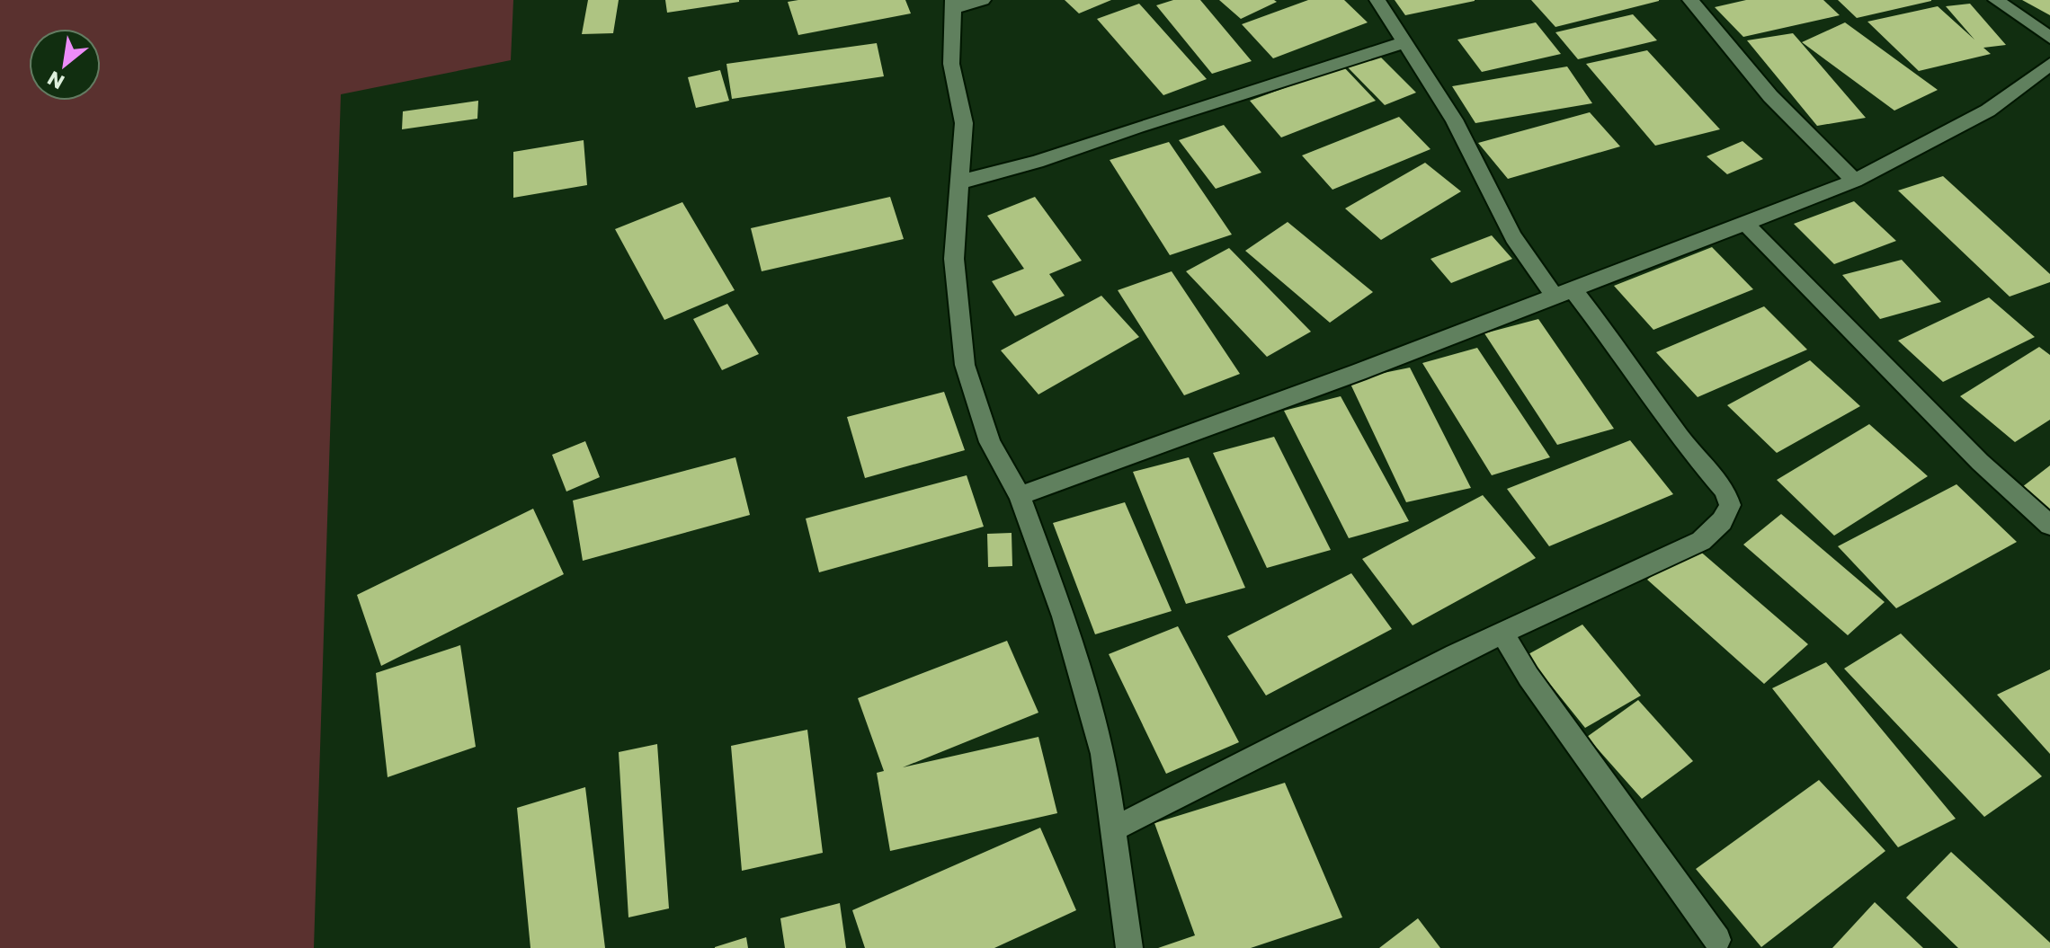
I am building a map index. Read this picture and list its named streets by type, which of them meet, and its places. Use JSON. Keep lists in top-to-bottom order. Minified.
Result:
{"north":"bottom left"}
